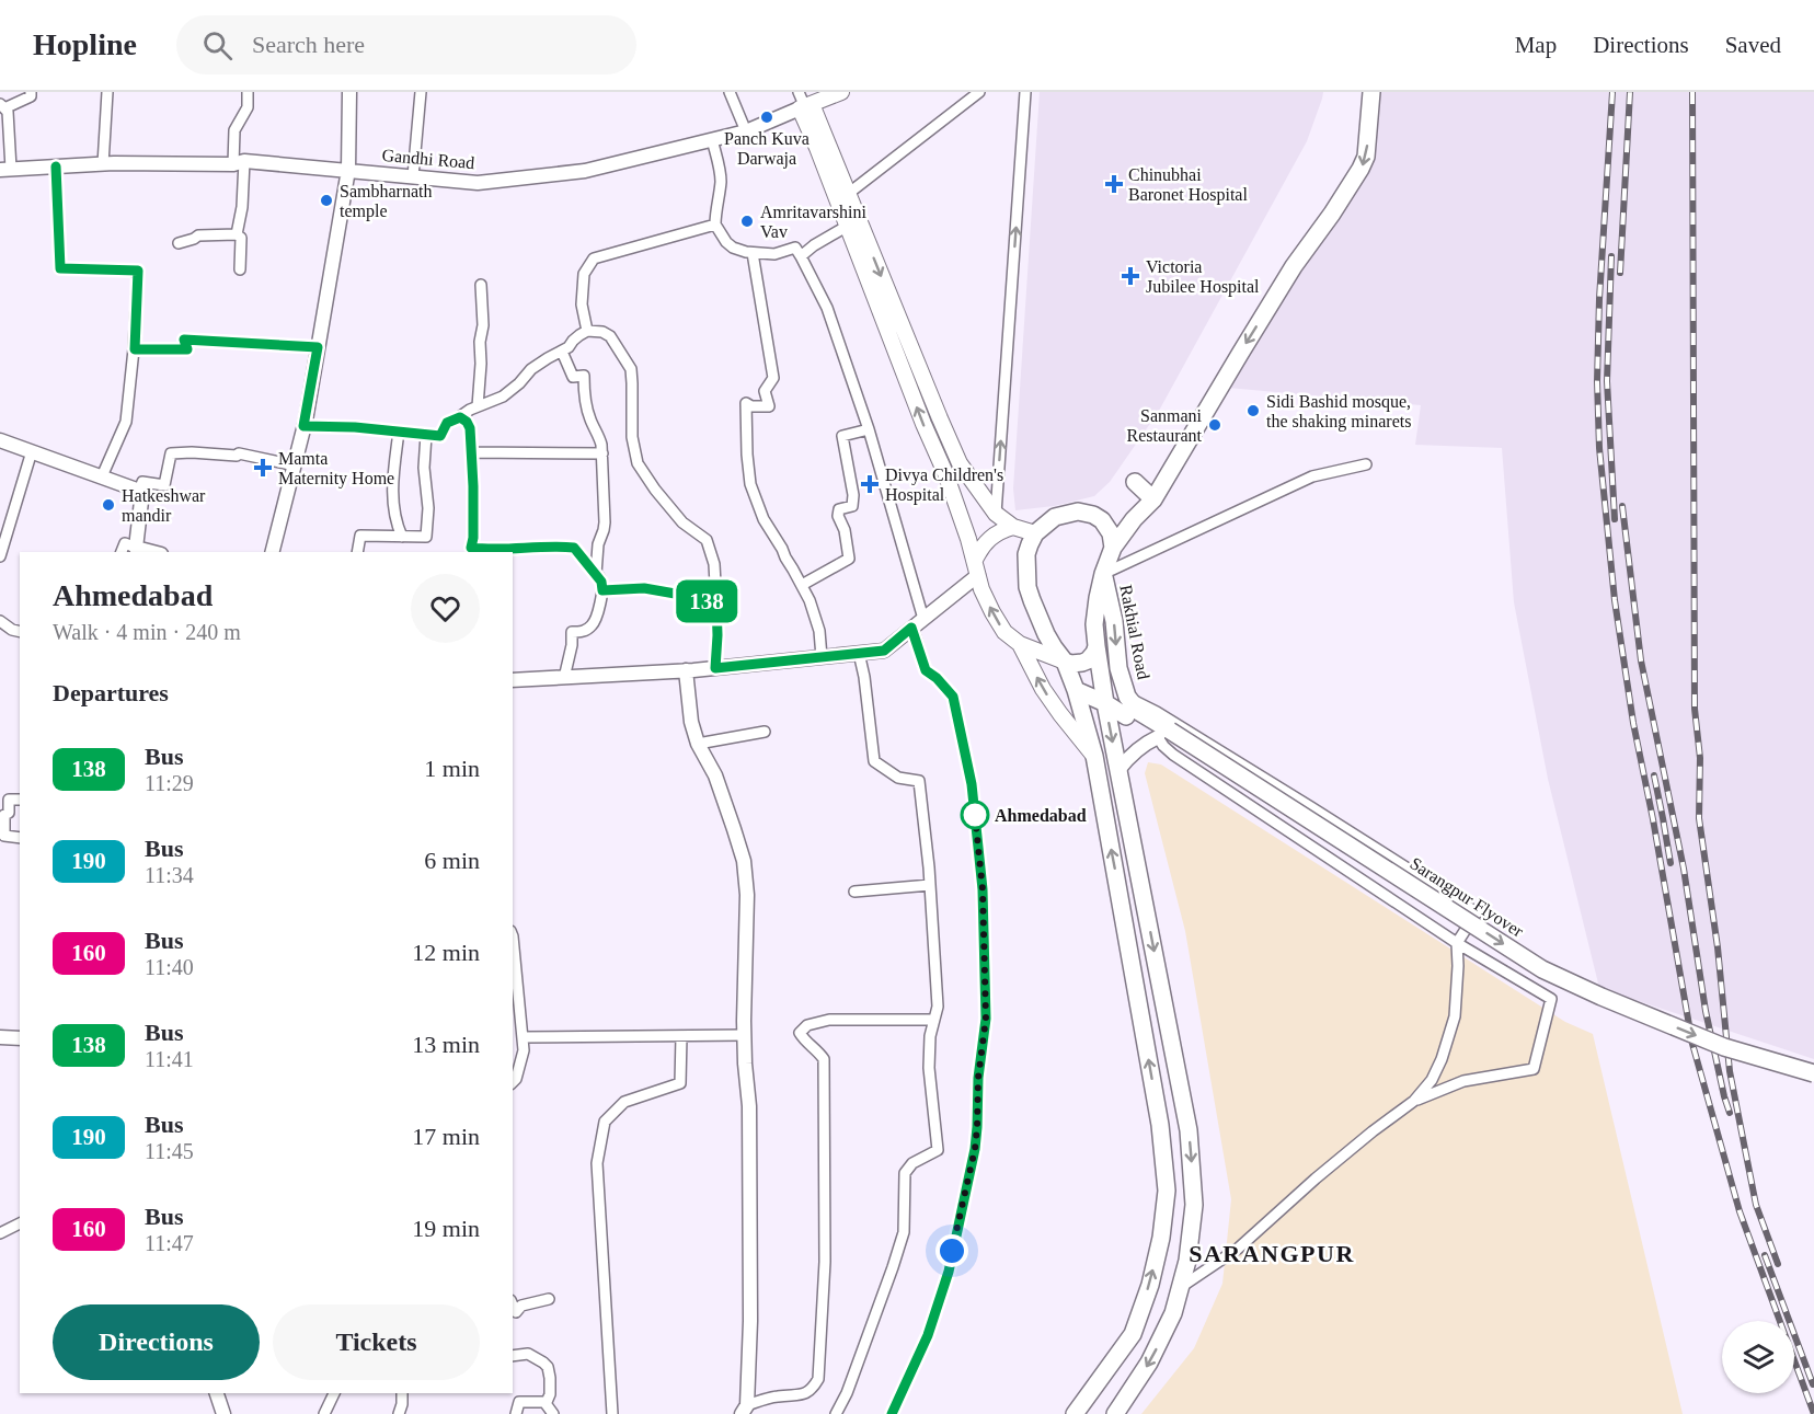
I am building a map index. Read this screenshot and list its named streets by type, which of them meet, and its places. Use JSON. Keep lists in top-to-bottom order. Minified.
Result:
{"streets":{"main road":["Gandhi Road","Rakhial Road","Sarangpur Flyover"]},"crossings":[["Rakhial Road","Sarangpur Flyover"]],"one_way":["Sarangpur Flyover"],"districts":["SARANGPUR"],"places":{"other":["Panch Kuva Darwaja","Sambharnath temple","Amritavarshini Vav","Sidi Bashid mosque, the shaking minarets","Sanmani Restaurant","Hatkeshwar mandir","Ahmedabad"],"health":["Chinubhai Baronet Hospital","Victoria Jubilee Hospital","Mamta Maternity Home","Divya Children's Hospital"]},"lines":["bus line 138"],"page":{"header":"Hopline","search":"Search here","nav":["Map","Directions","Saved"],"on_map":"138","heading":[["Ahmedabad","Walk · 4 min · 240 m"],"Departures"],"list":[{"mark":"138","name":"Bus","note":"11:29","value":"1 min"},{"mark":"190","name":"Bus","note":"11:34","value":"6 min"},{"mark":"160","name":"Bus","note":"11:40","value":"12 min"},{"mark":"138","name":"Bus","note":"11:41","value":"13 min"},{"mark":"190","name":"Bus","note":"11:45","value":"17 min"},{"mark":"160","name":"Bus","note":"11:47","value":"19 min"}],"buttons":["Directions","Tickets"]}}
